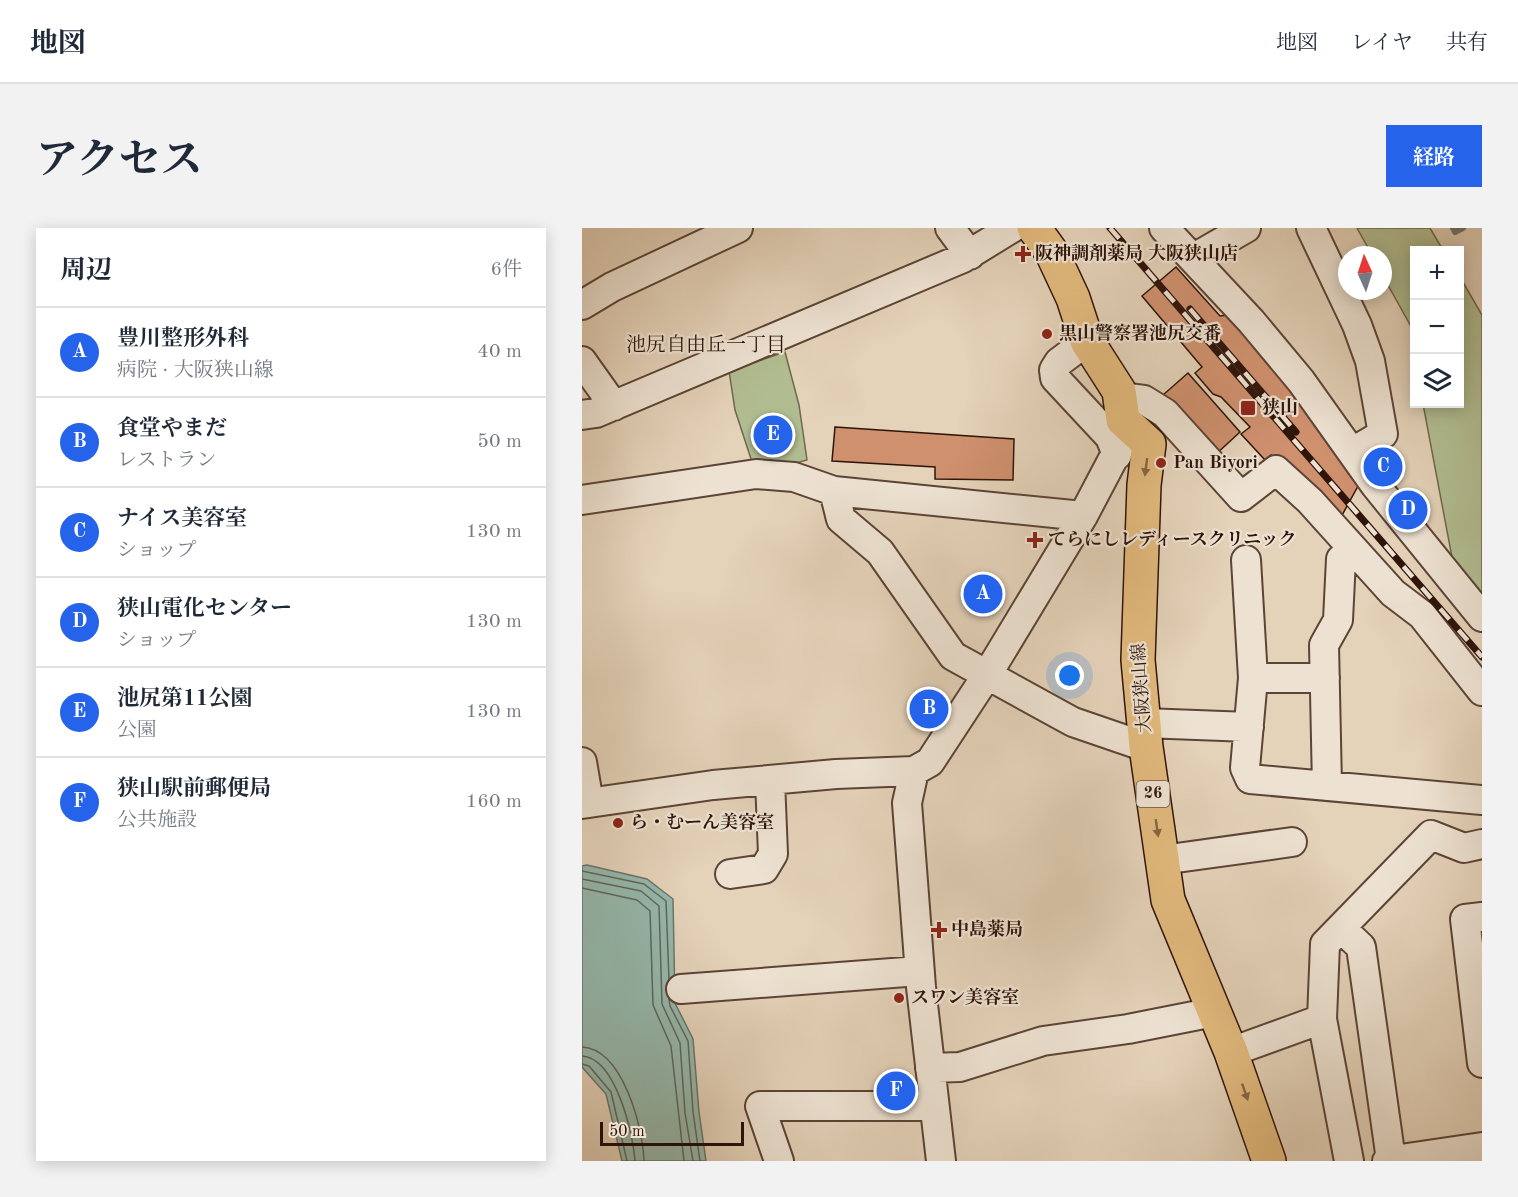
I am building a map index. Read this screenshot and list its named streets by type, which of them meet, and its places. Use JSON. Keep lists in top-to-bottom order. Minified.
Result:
{"streets":{"main road":["大阪狭山線","26"]},"one_way":["大阪狭山線"],"districts":["池尻自由丘一丁目"],"places":{"health":["阪神調剤薬局 大阪狭山店","てらにしレディースクリニック","中島薬局"],"other":["黒山警察署池尻交番","Pan Biyori","ら・むーん美容室","スワン美容室"],"transit":["狭山"]},"scale_bar":"50 m","north":"top","page":{"header":"地図","nav":["地図","レイヤ","共有"],"title":"アクセス","buttons":"経路","heading":["周辺","6件"],"map_buttons":["+","−"],"list":[{"mark":"A","name":"豊川整形外科","note":"病院 · 大阪狭山線","value":"40 m"},{"mark":"B","name":"食堂やまだ","note":"レストラン","value":"50 m"},{"mark":"C","name":"ナイス美容室","note":"ショップ","value":"130 m"},{"mark":"D","name":"狭山電化センター","note":"ショップ","value":"130 m"},{"mark":"E","name":"池尻第11公園","note":"公園","value":"130 m"},{"mark":"F","name":"狭山駅前郵便局","note":"公共施設","value":"160 m"}],"pins":["E","C","D","A","B","F"],"scale":"50 m"}}
